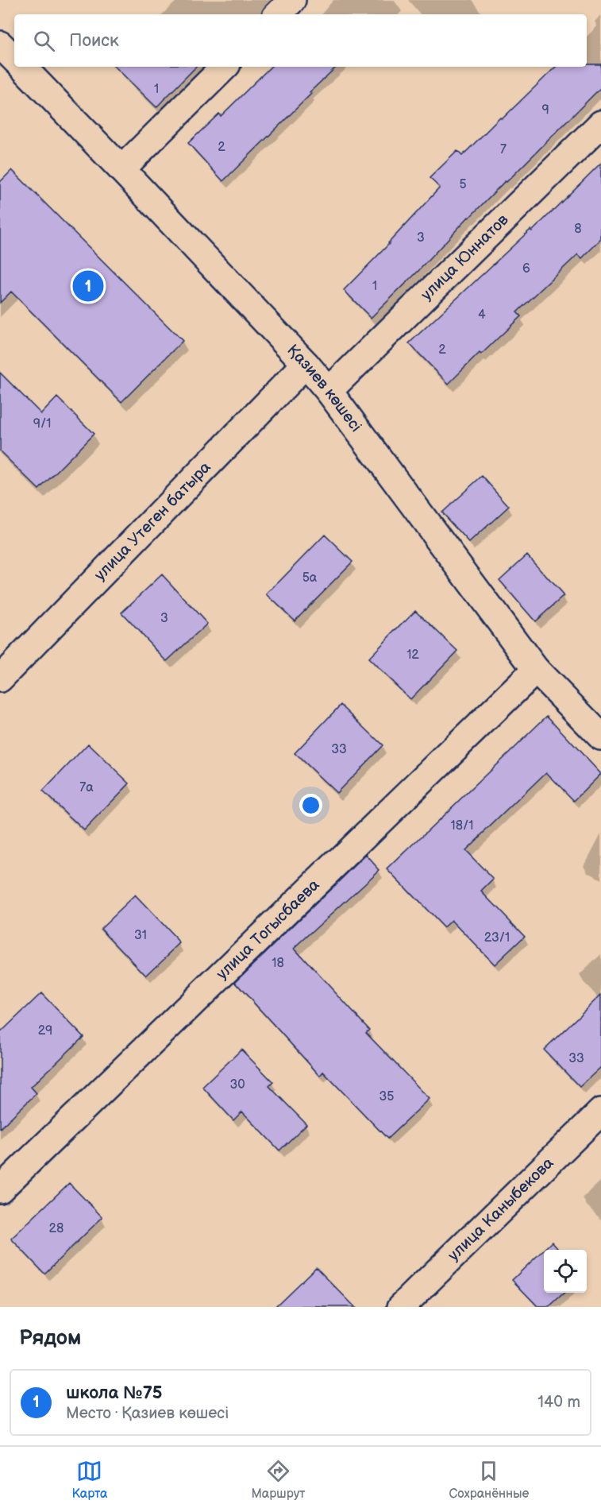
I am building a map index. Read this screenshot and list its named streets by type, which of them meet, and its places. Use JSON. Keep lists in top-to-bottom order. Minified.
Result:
{"streets":{"street":["улица Юннатов","Қазиев көшесі","улица Утеген батыра","улица Тогысбаева","улица Каныбекова"]},"crossings":[["улица Юннатов","Қазиев көшесі"],["Қазиев көшесі","улица Утеген батыра"],["Қазиев көшесі","улица Тогысбаева"]],"house_numbers":["1","9","2","7","5","8","3","6","1","4","2","9/1","5а","3","12","33","7а","18/1","31","23/1","18","29","33","30","35","28"],"page":{"search":"Поиск","pins":"1","heading":"Рядом","list":[{"mark":"1","name":"школа №75","note":"Место · Қазиев көшесі","value":"140 m"}],"nav":["Карта","Маршрут","Сохранённые"]}}
